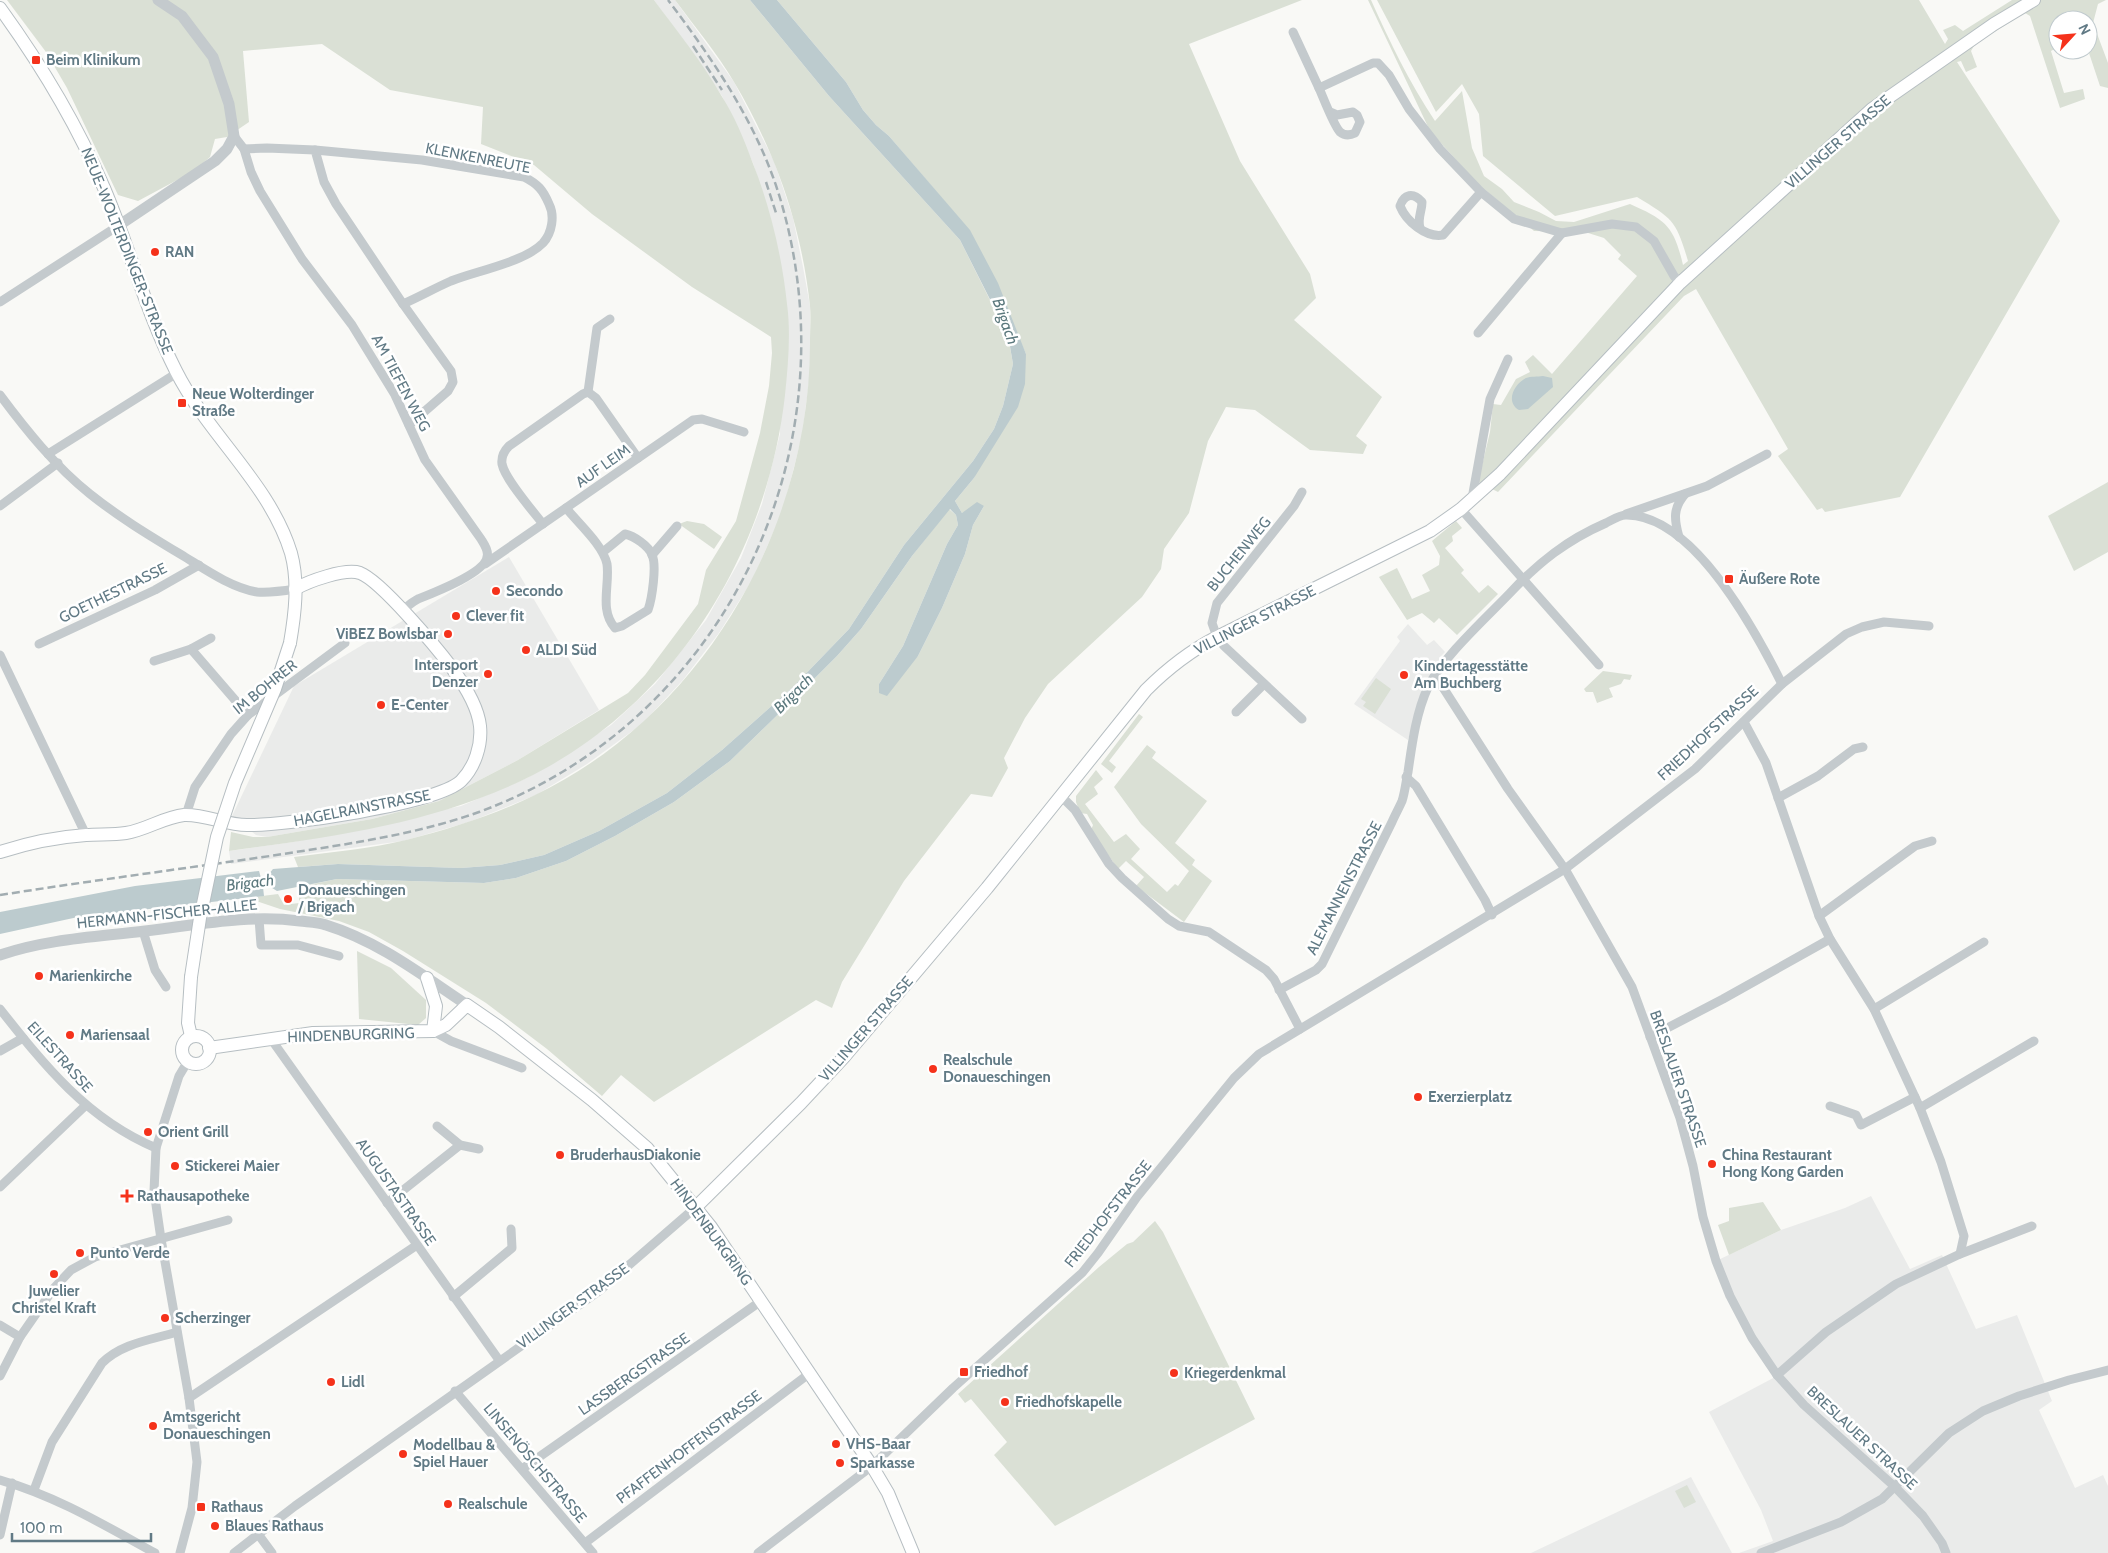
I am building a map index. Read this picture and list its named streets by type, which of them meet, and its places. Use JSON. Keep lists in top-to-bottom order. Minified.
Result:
{"streets":{"main road":["VILLINGER STRASSE","NEUE-WOLTERDINGER-STRASSE","HAGELRAINSTRASSE","HINDENBURGRING"],"street":["KLENKENREUTE","AM TIEFEN WEG","AUF LEIM","BUCHENWEG","GOETHESTRASSE","IM BOHRER","FRIEDHOFSTRASSE","ALEMANNENSTRASSE","HERMANN-FISCHER-ALLEE","EILESTRASSE","BRESLAUER STRASSE","AUGUSTASTRASSE","LASSBERGSTRASSE","PFAFFENHOFFENSTRASSE","LINSENÖSCHSTRASSE"]},"crossings":[["VILLINGER STRASSE","BUCHENWEG"],["VILLINGER STRASSE","HINDENBURGRING"],["VILLINGER STRASSE","AUGUSTASTRASSE"],["VILLINGER STRASSE","LINSENÖSCHSTRASSE"],["KLENKENREUTE","AM TIEFEN WEG"],["NEUE-WOLTERDINGER-STRASSE","HAGELRAINSTRASSE"],["NEUE-WOLTERDINGER-STRASSE","HINDENBURGRING"],["AM TIEFEN WEG","AUF LEIM"],["IM BOHRER","HAGELRAINSTRASSE"],["FRIEDHOFSTRASSE","HINDENBURGRING"],["FRIEDHOFSTRASSE","BRESLAUER STRASSE"],["ALEMANNENSTRASSE","BRESLAUER STRASSE"],["HERMANN-FISCHER-ALLEE","HINDENBURGRING"],["HINDENBURGRING","AUGUSTASTRASSE"],["HINDENBURGRING","LASSBERGSTRASSE"],["HINDENBURGRING","PFAFFENHOFFENSTRASSE"],["LASSBERGSTRASSE","LINSENÖSCHSTRASSE"],["PFAFFENHOFFENSTRASSE","LINSENÖSCHSTRASSE"]],"water":["Brigach"],"places":{"transit":["Beim Klinikum","Neue Wolterdinger Straße","Äußere Rote","Friedhof","Rathaus"],"other":["RAN","Secondo","Clever fit","ViBEZ Bowlsbar","ALDI Süd","Intersport Denzer","Kindertagesstätte Am Buchberg","E-Center","Donaueschingen / Brigach","Marienkirche","Mariensaal","Realschule Donaueschingen","Exerzierplatz","Orient Grill","BruderhausDiakonie","China Restaurant Hong Kong Garden","Stickerei Maier","Punto Verde","Juwelier Christel Kraft","Scherzinger","Kriegerdenkmal","Lidl","Friedhofskapelle","Amtsgericht Donaueschingen","VHS-Baar","Modellbau & Spiel Hauer","Sparkasse","Realschule","Blaues Rathaus"],"health":["Rathausapotheke"]},"scale_bar":"100 m","north":"top right"}
